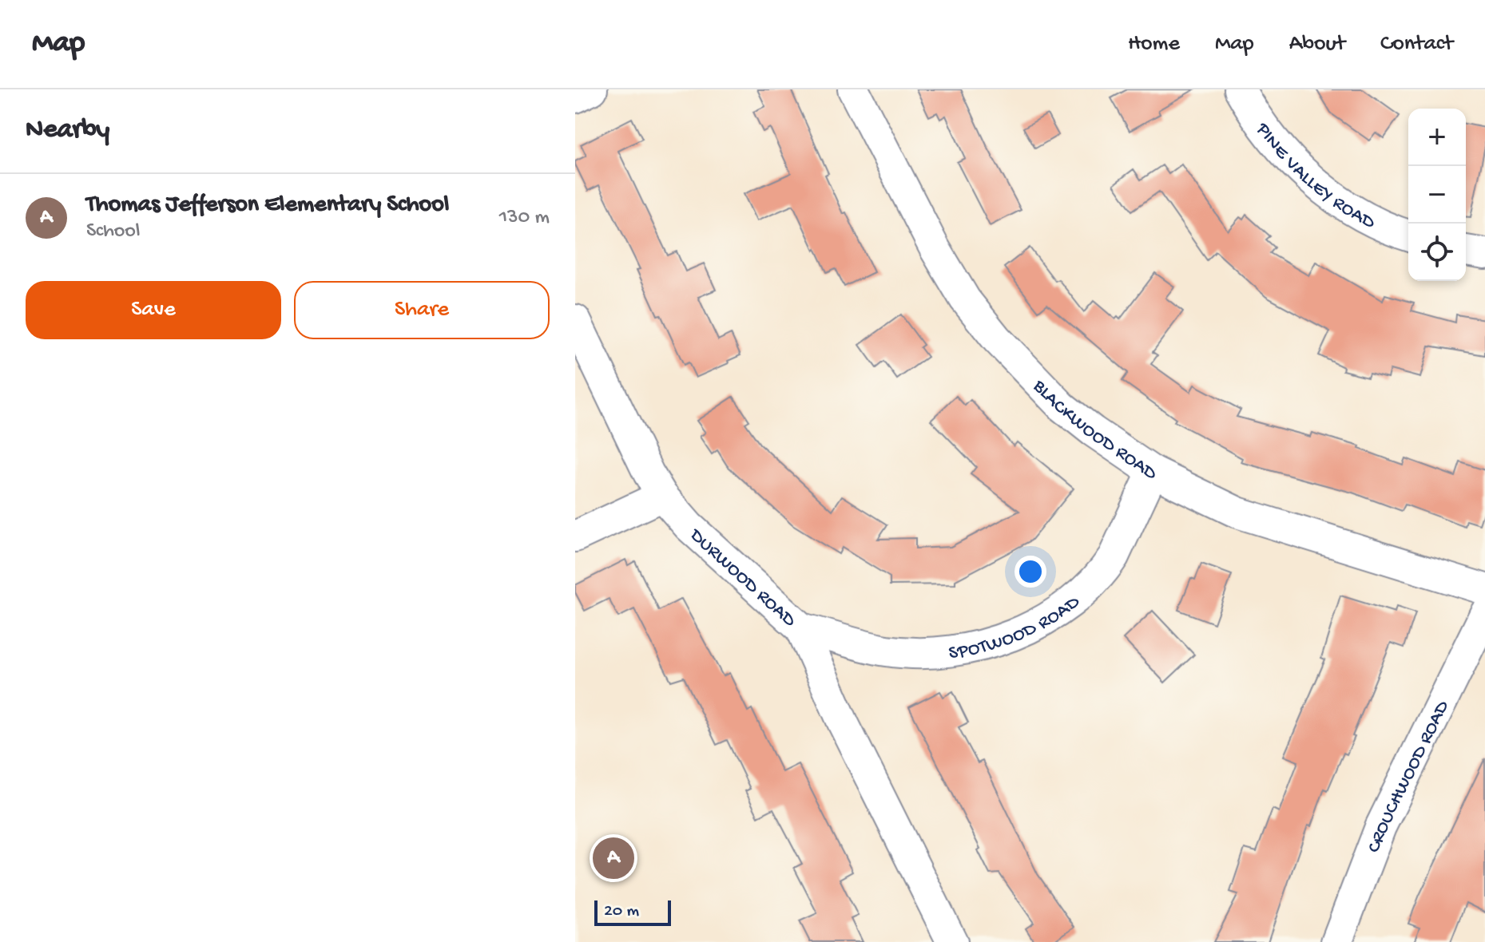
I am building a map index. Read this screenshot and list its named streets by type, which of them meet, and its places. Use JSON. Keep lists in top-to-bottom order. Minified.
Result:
{"streets":{"street":["PINE VALLEY ROAD","BLACKWOOD ROAD","DURWOOD ROAD","SPOTWOOD ROAD","CROUCHWOOD ROAD"]},"crossings":[["BLACKWOOD ROAD","SPOTWOOD ROAD"],["DURWOOD ROAD","SPOTWOOD ROAD"]],"scale_bar":"20 m","page":{"header":"Map","nav":["Home","Map","About","Contact"],"heading":"Nearby","map_buttons":["+","−"],"list":[{"mark":"A","name":"Thomas Jefferson Elementary School","note":"School","value":"130 m"}],"buttons":["Save","Share"],"pins":"A","scale":"20 m"}}
